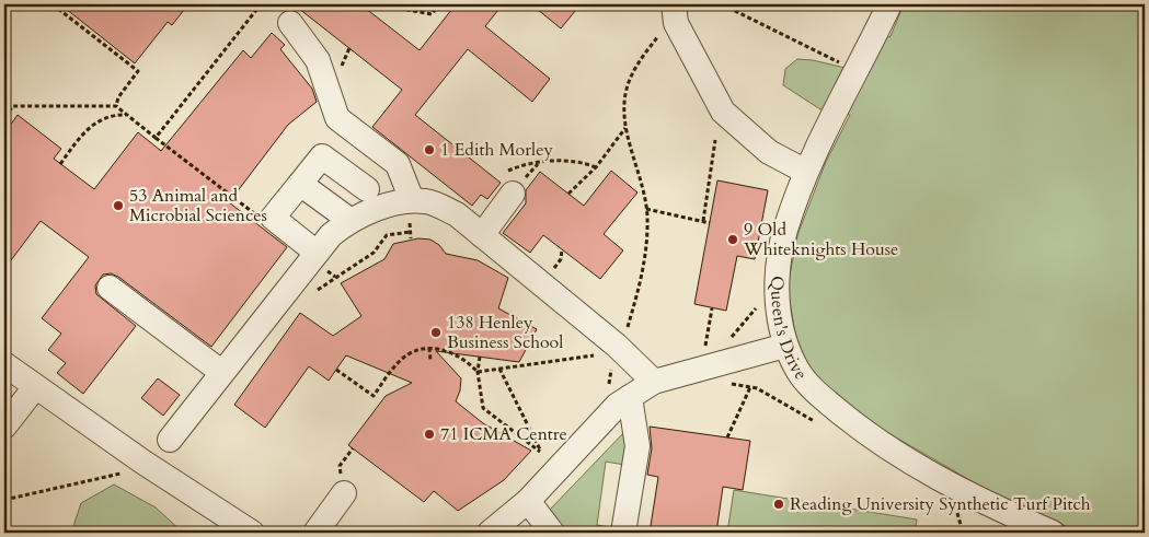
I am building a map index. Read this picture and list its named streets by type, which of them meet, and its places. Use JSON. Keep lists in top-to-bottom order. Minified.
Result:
{"streets":{"street":["Queen's Drive"]},"places":["1 Edith Morley","53 Animal and Microbial Sciences","9 Old Whiteknights House","138 Henley Business School","71 ICMA Centre","Reading University Synthetic Turf Pitch"]}
